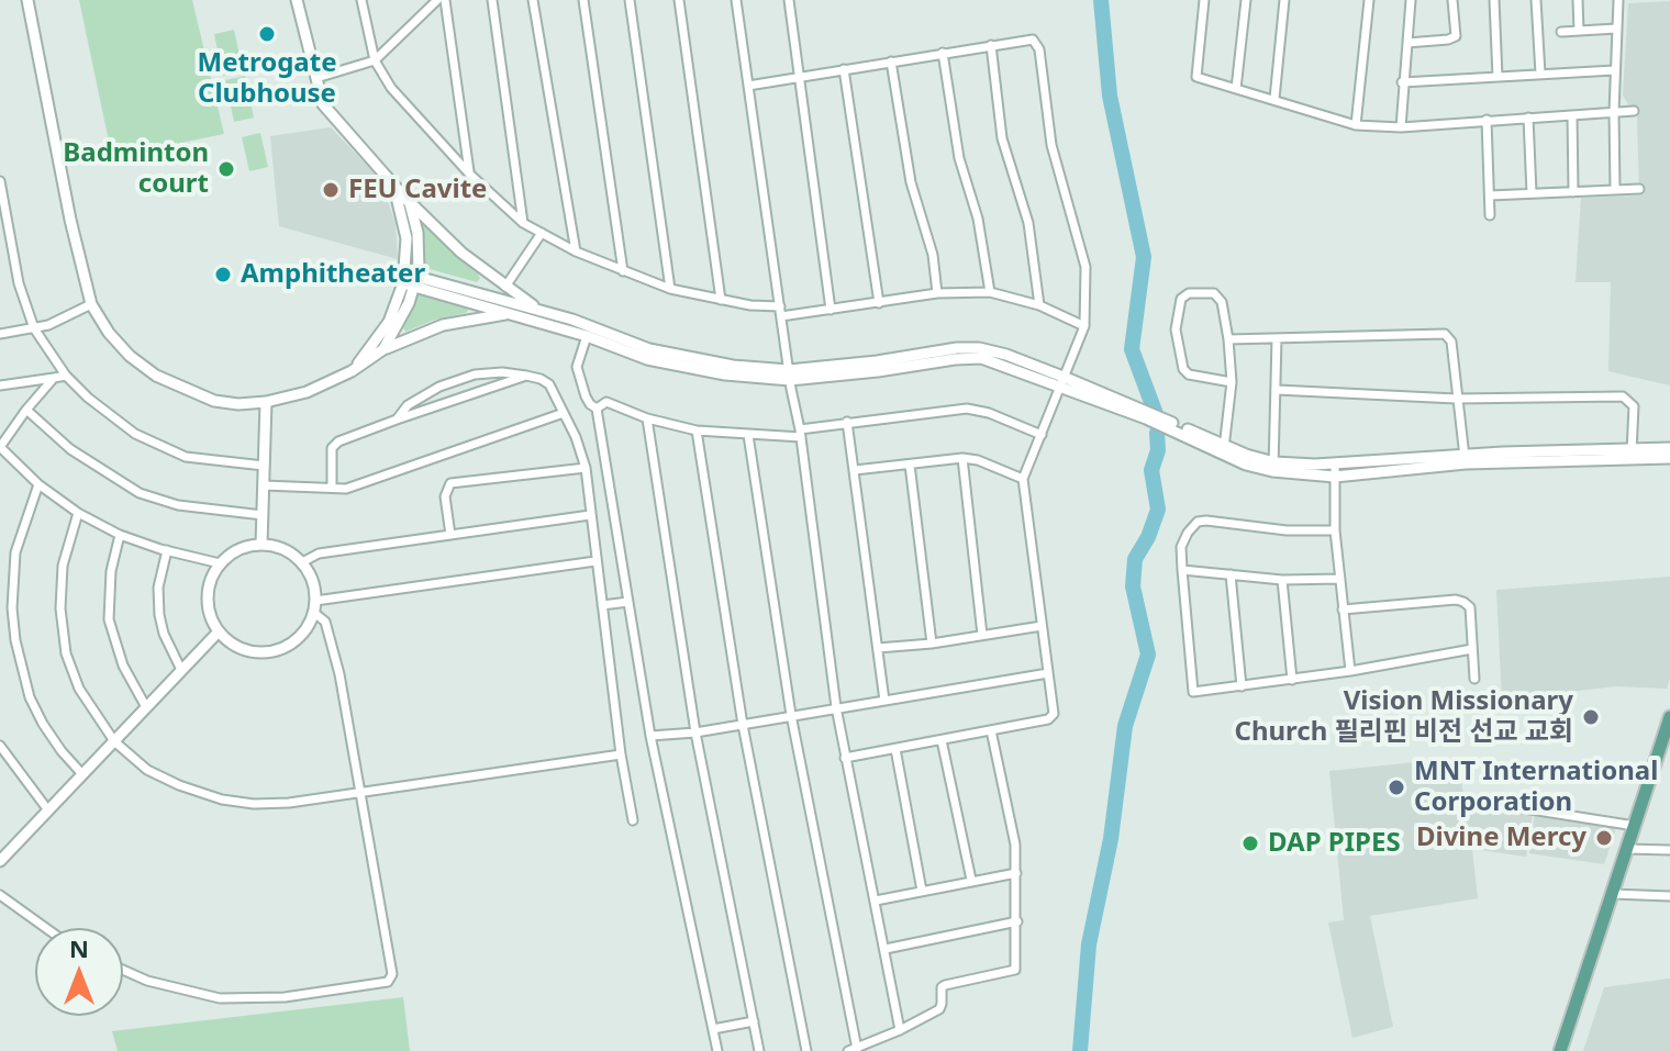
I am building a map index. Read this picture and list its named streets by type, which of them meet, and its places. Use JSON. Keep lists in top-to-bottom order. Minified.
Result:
{"places":["Metrogate Clubhouse","Badminton court","FEU Cavite","Amphitheater","Vision Missionary Church 필리핀 비전 선교 교회","MNT International Corporation","Divine Mercy","DAP PIPES"],"north":"top"}
